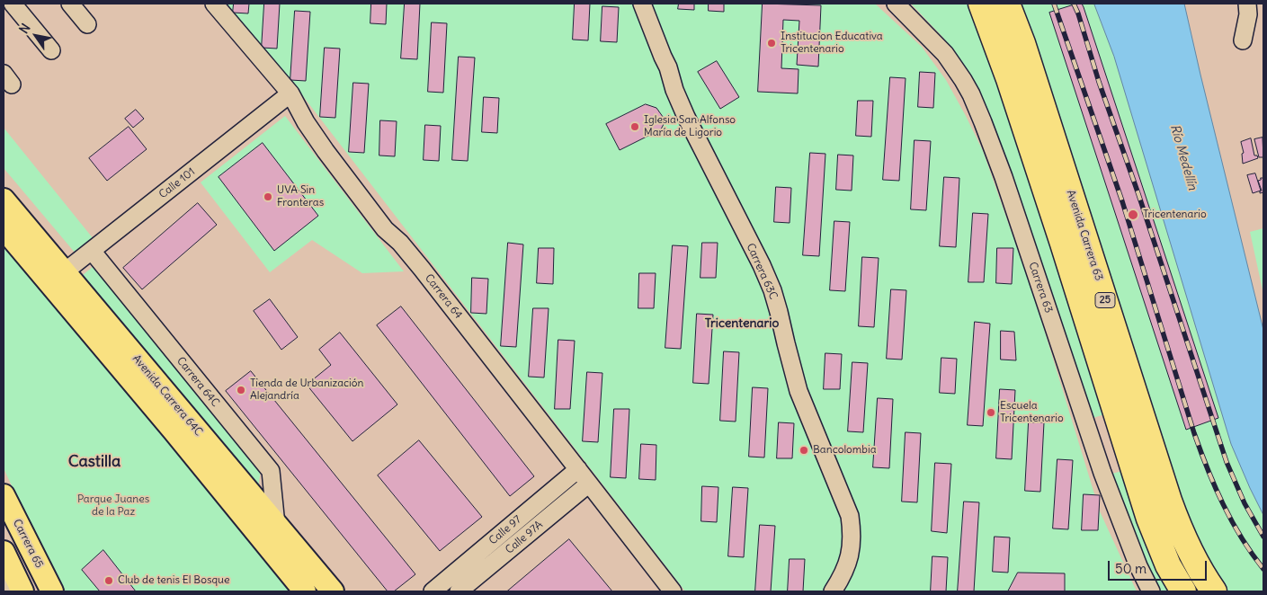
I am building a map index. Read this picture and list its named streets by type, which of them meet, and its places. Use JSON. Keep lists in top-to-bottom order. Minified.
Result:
{"streets":{"highway":["Avenida Carrera 63","25"],"main road":["Avenida Carrera 64C","Carrera 65"],"street":["Calle 101","Carrera 63C","Carrera 63","Carrera 64","Carrera 64C","Calle 97","Calle 97A"]},"crossings":[["Calle 101","Carrera 64"],["Calle 101","Carrera 64C"],["Calle 101","Avenida Carrera 64C"],["Carrera 64","Calle 97"],["Carrera 64","Calle 97A"],["Carrera 64C","Avenida Carrera 64C"]],"districts":["Tricentenario","Castilla"],"water":["Río Medellín"],"parks":["Parque Juanes de la Paz"],"places":["Institucion Educativa Tricentenario","Iglesia San Alfonso María de Ligorio","UVA Sin Fronteras","Tricentenario","Tienda de Urbanización Alejandría","Escuela Tricentenario","Bancolombia","Club de tenis El Bosque"],"scale_bar":"50 m","north":"top left"}
